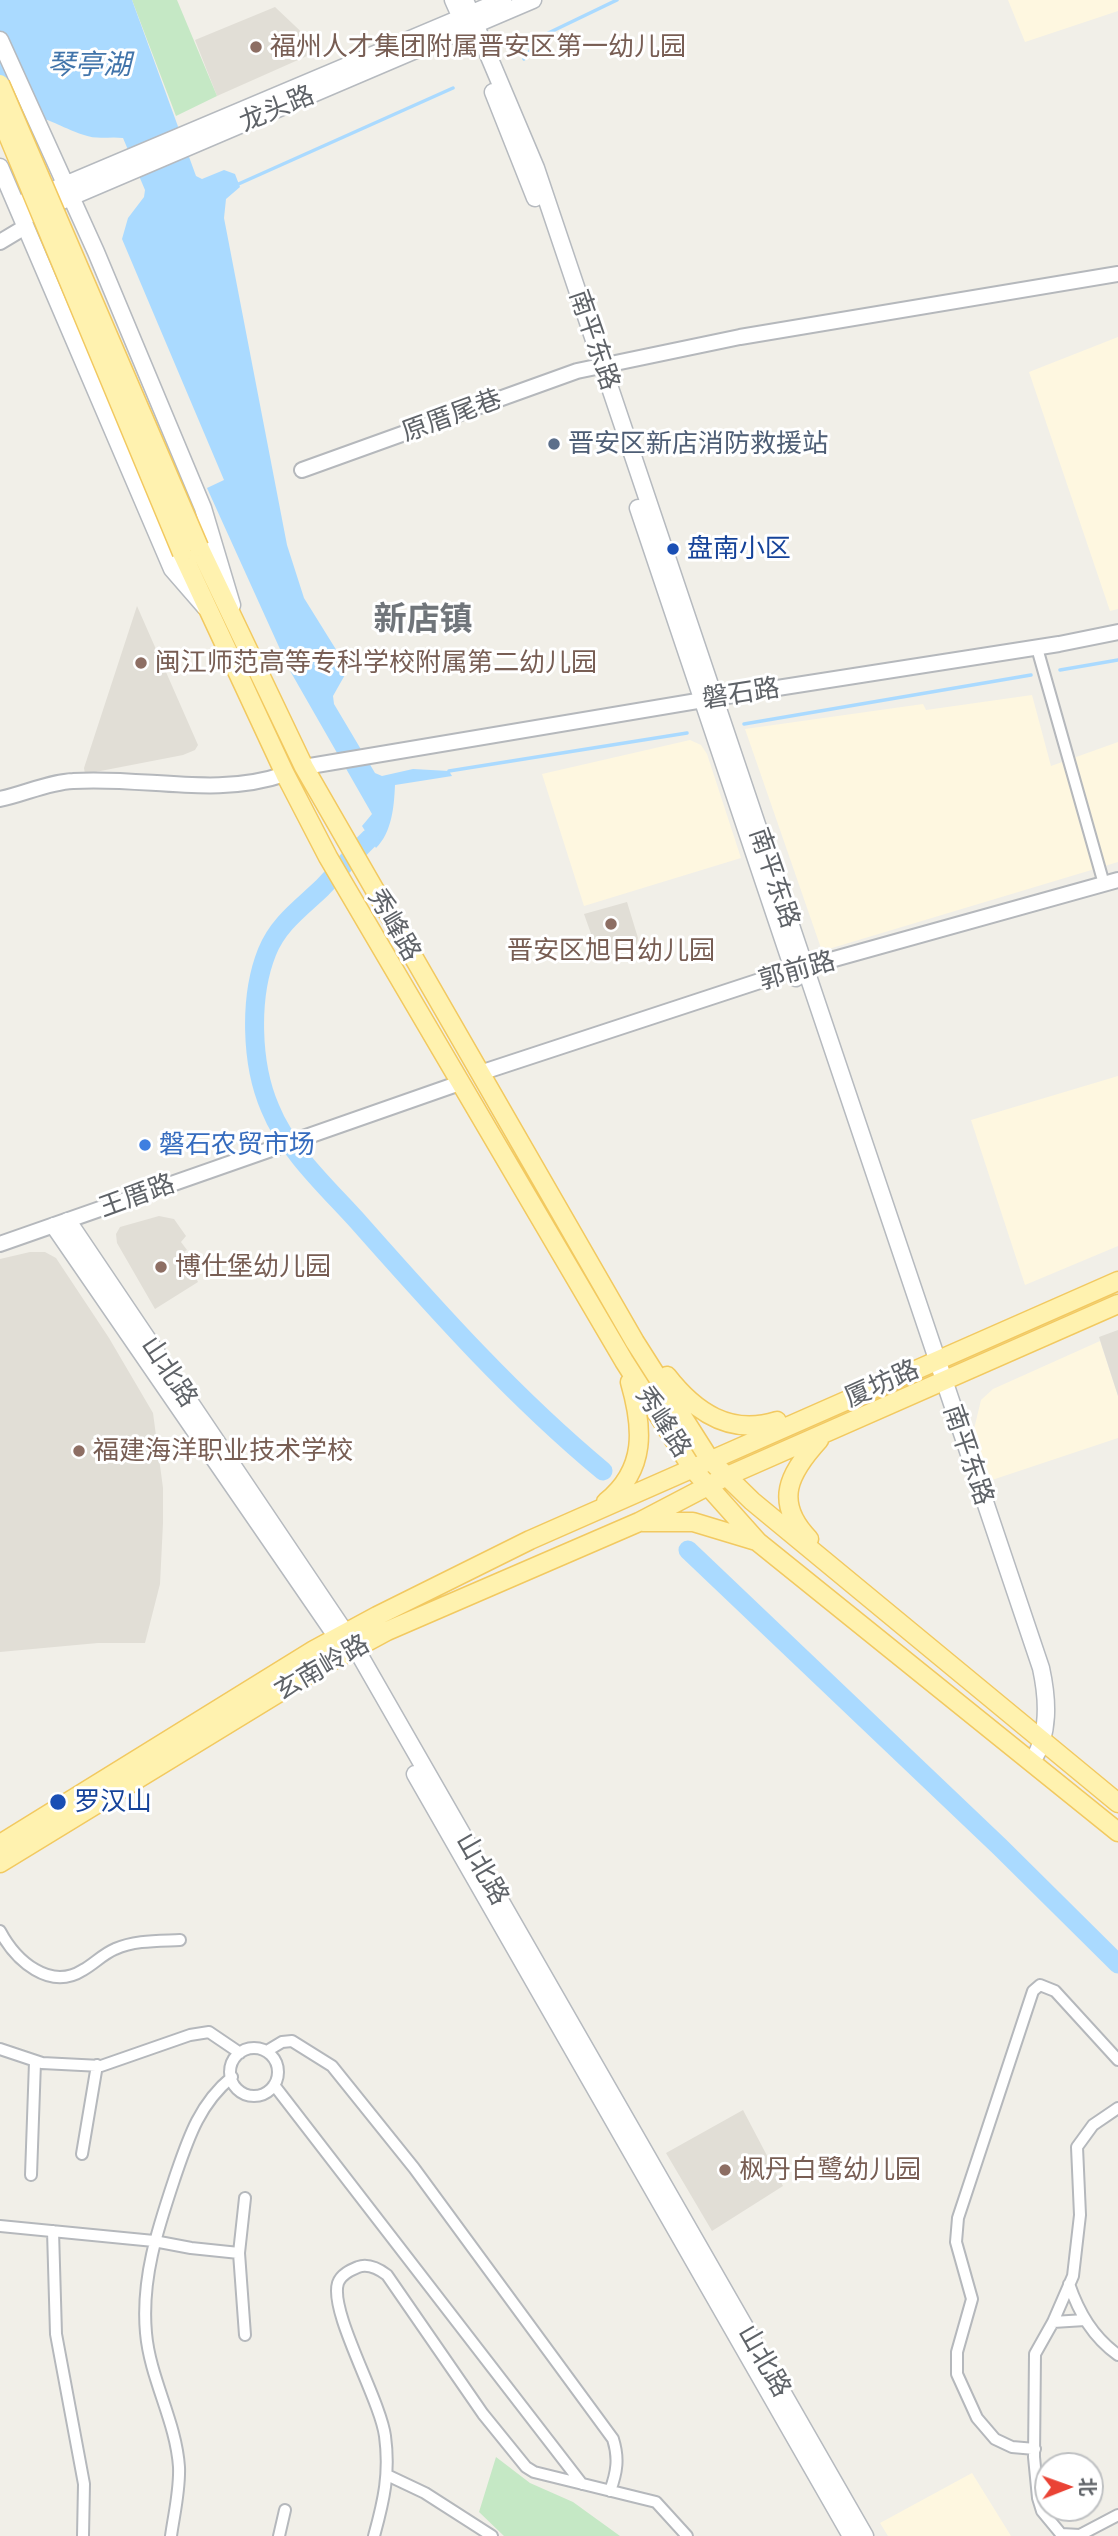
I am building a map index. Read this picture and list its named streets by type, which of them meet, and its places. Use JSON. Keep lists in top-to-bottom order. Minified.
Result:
{"streets":{"main road":["龙头路","南平东路","秀峰路","山北路","厦坊路","玄南岭路"],"street":["原厝尾巷","磐石路","郭前路","王厝路"]},"crossings":[["龙头路","南平东路"],["南平东路","原厝尾巷"],["南平东路","磐石路"],["南平东路","秀峰路"],["南平东路","郭前路"],["南平东路","厦坊路"],["磐石路","秀峰路"],["秀峰路","郭前路"],["秀峰路","王厝路"],["秀峰路","厦坊路"],["王厝路","山北路"],["山北路","玄南岭路"],["厦坊路","玄南岭路"]],"districts":["新店镇"],"water":["琴亭湖"],"places":["福州人才集团附属晋安区第一幼儿园","晋安区新店消防救援站","盘南小区","闽江师范高等专科学校附属第二幼儿园","晋安区旭日幼儿园","磐石农贸市场","博仕堡幼儿园","福建海洋职业技术学校","罗汉山","枫丹白鹭幼儿园"],"north":"right"}
